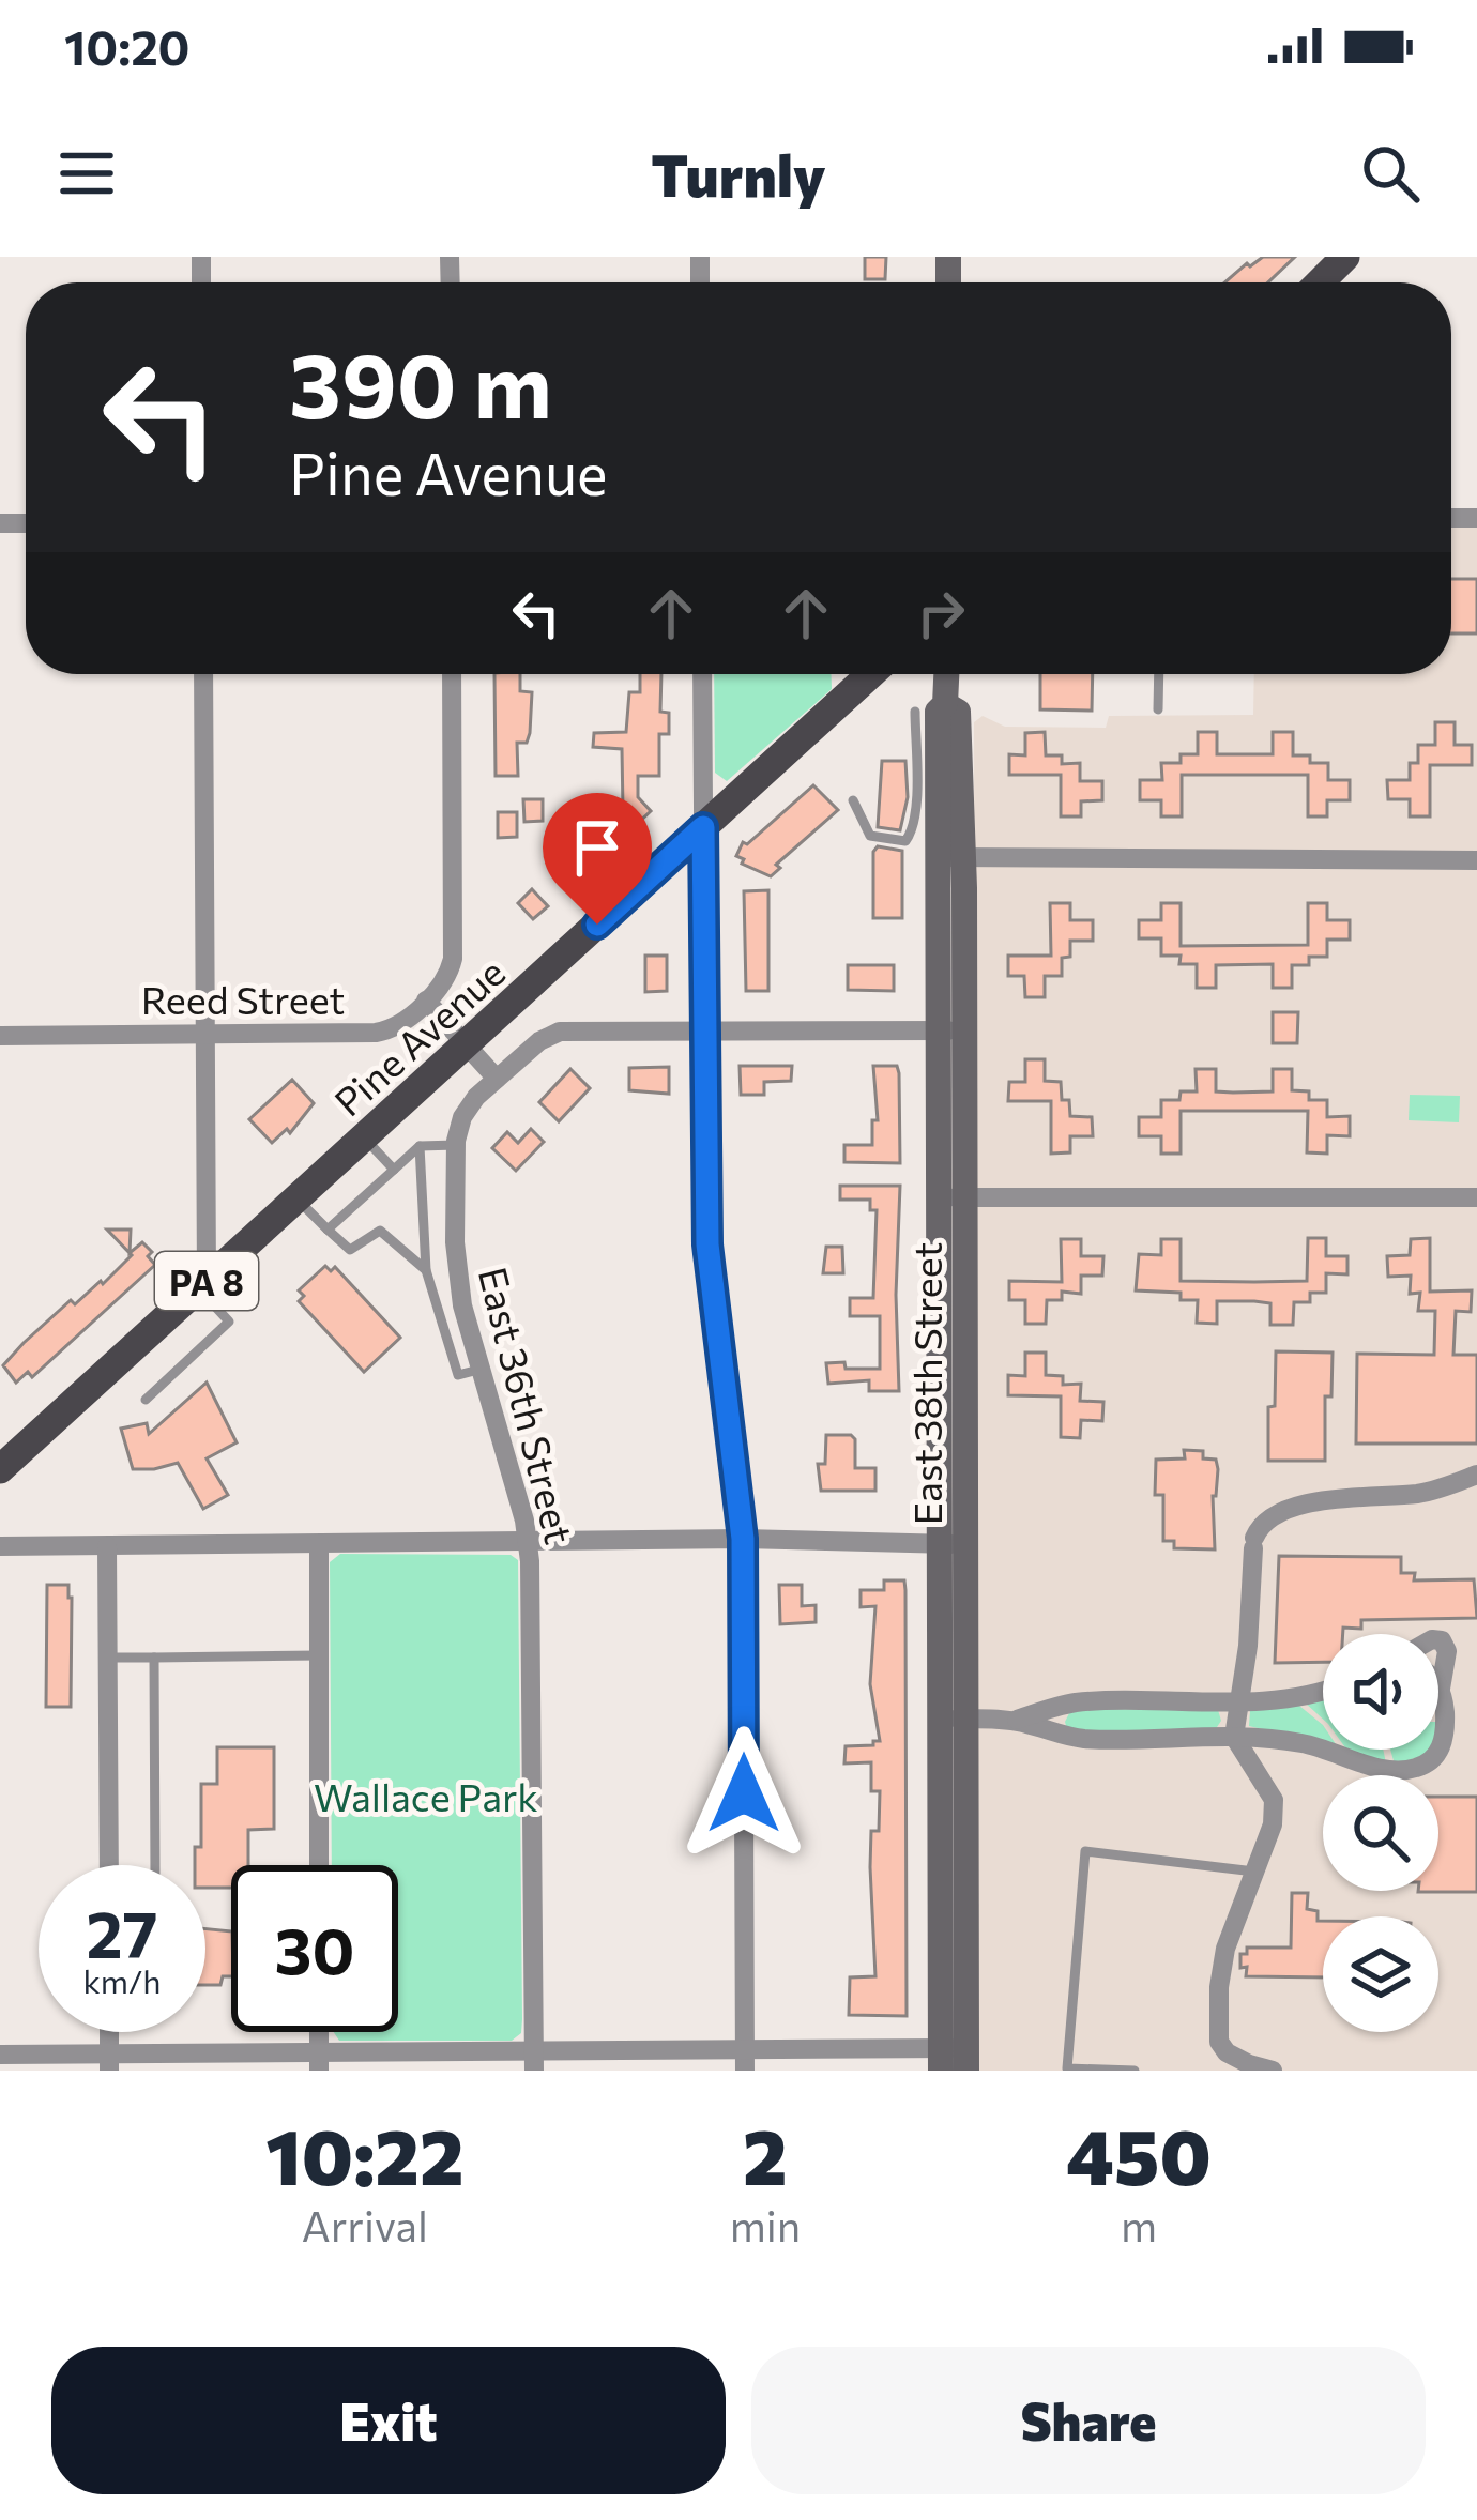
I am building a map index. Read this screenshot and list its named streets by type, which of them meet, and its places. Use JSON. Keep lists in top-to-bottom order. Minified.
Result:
{"streets":{"main road":["Pine Avenue","PA 8","East 38th Street"],"street":["Reed Street","East 36th Street"]},"parks":["Wallace Park"],"page":{"status":"10:20","header":"Turnly","turn":["390 m","Pine Avenue"],"speed":"27 km/h","limit":"30","eta":["10:22","Arrival","2","min","450","m"],"buttons":["Exit","Share"]}}
